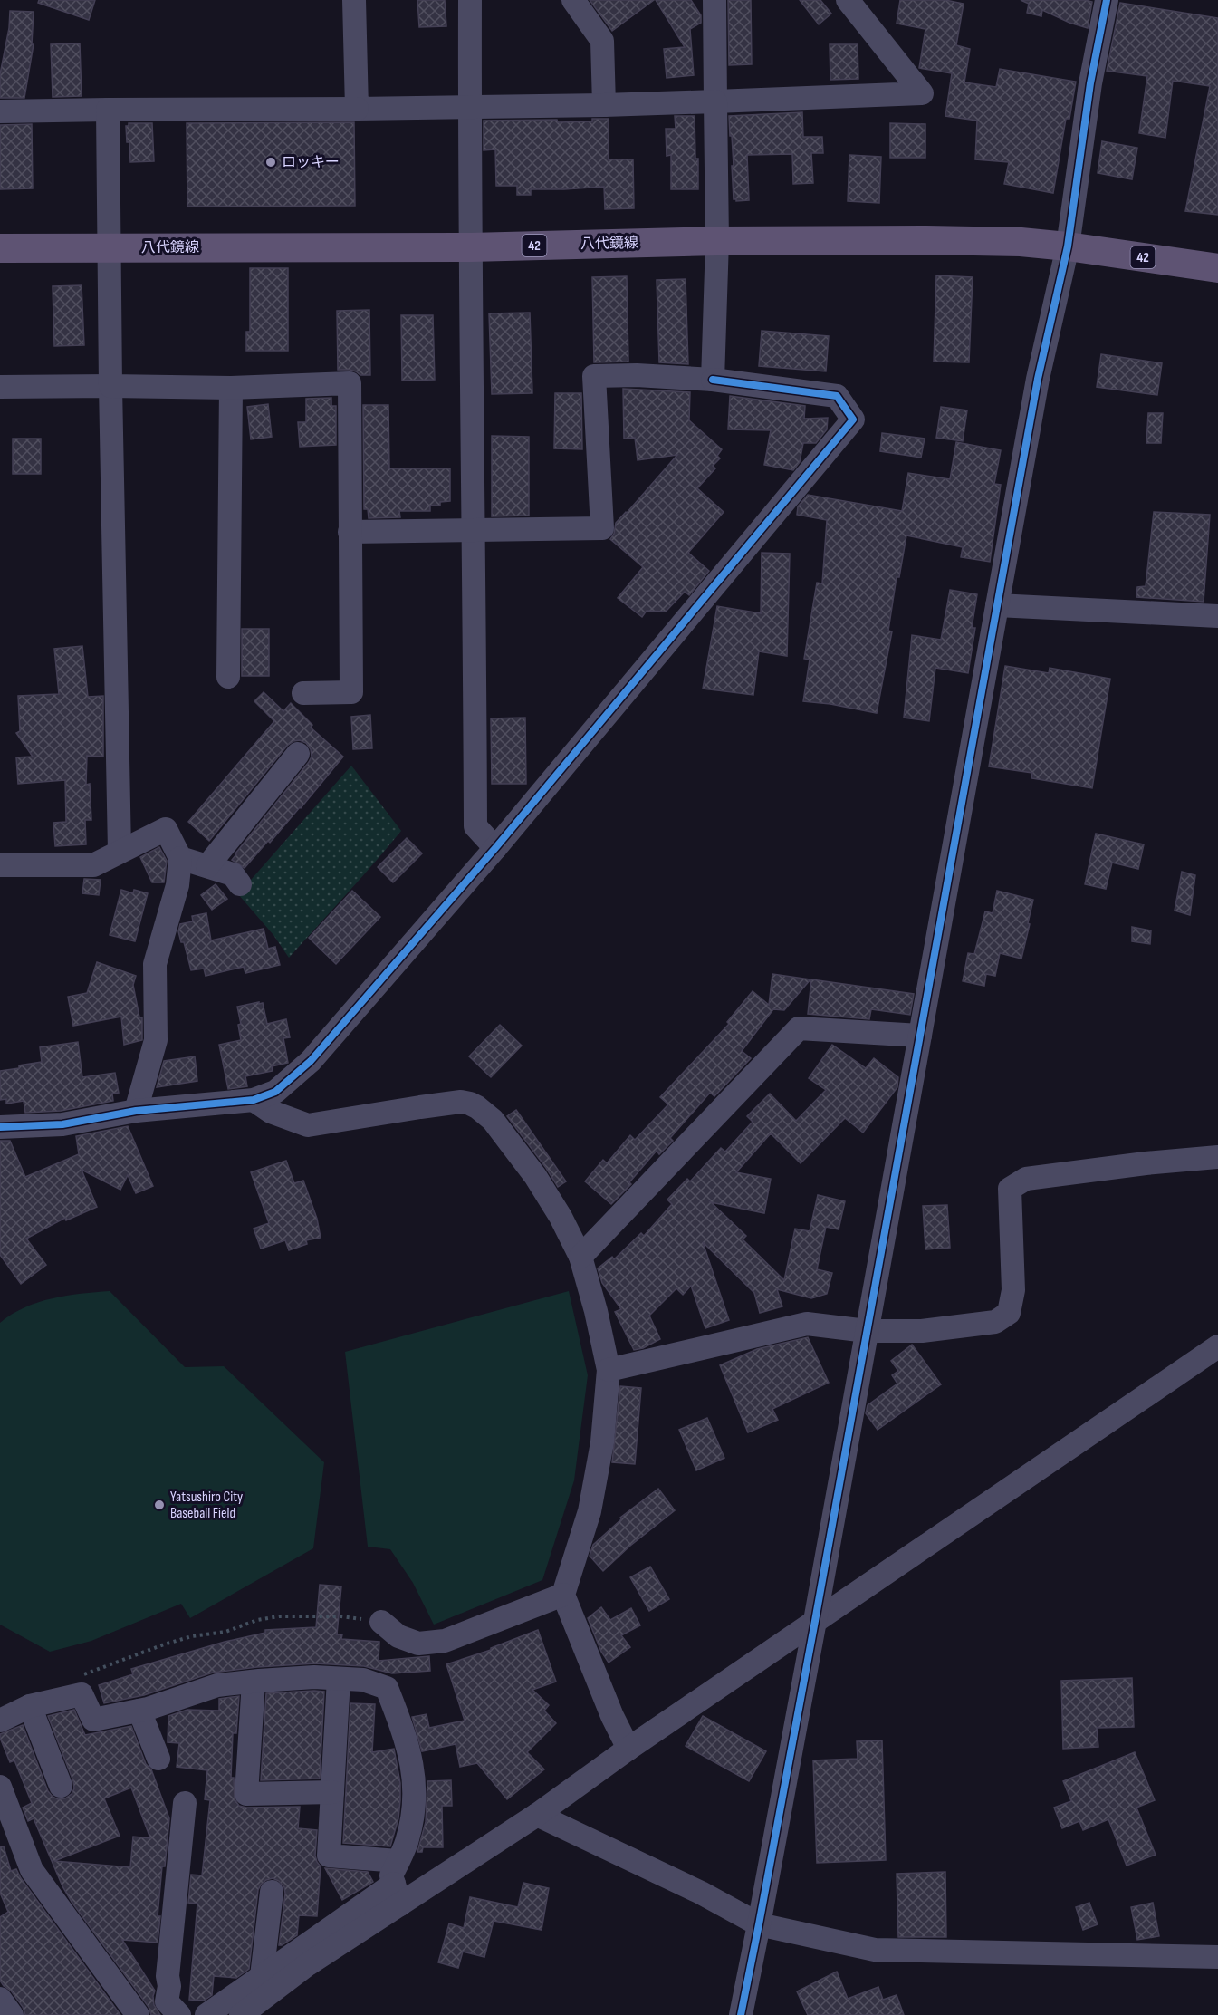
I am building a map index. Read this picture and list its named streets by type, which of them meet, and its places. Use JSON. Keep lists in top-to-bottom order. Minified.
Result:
{"streets":{"main road":["八代鏡線","42"]},"places":["ロッキー","Yatsushiro City Baseball Field"]}
